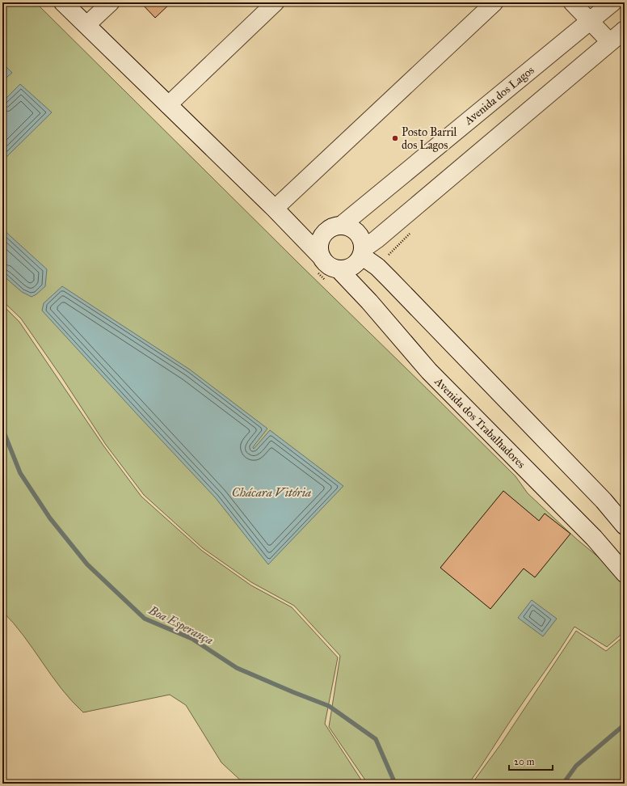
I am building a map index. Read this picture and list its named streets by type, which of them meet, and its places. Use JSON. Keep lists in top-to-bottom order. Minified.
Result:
{"streets":{"main road":["Avenida dos Lagos","Avenida dos Trabalhadores"]},"crossings":[["Avenida dos Lagos","Avenida dos Trabalhadores"]],"water":["Chácara Vitória","Boa Esperança"],"places":["Posto Barril dos Lagos"],"scale_bar":"20 m"}
